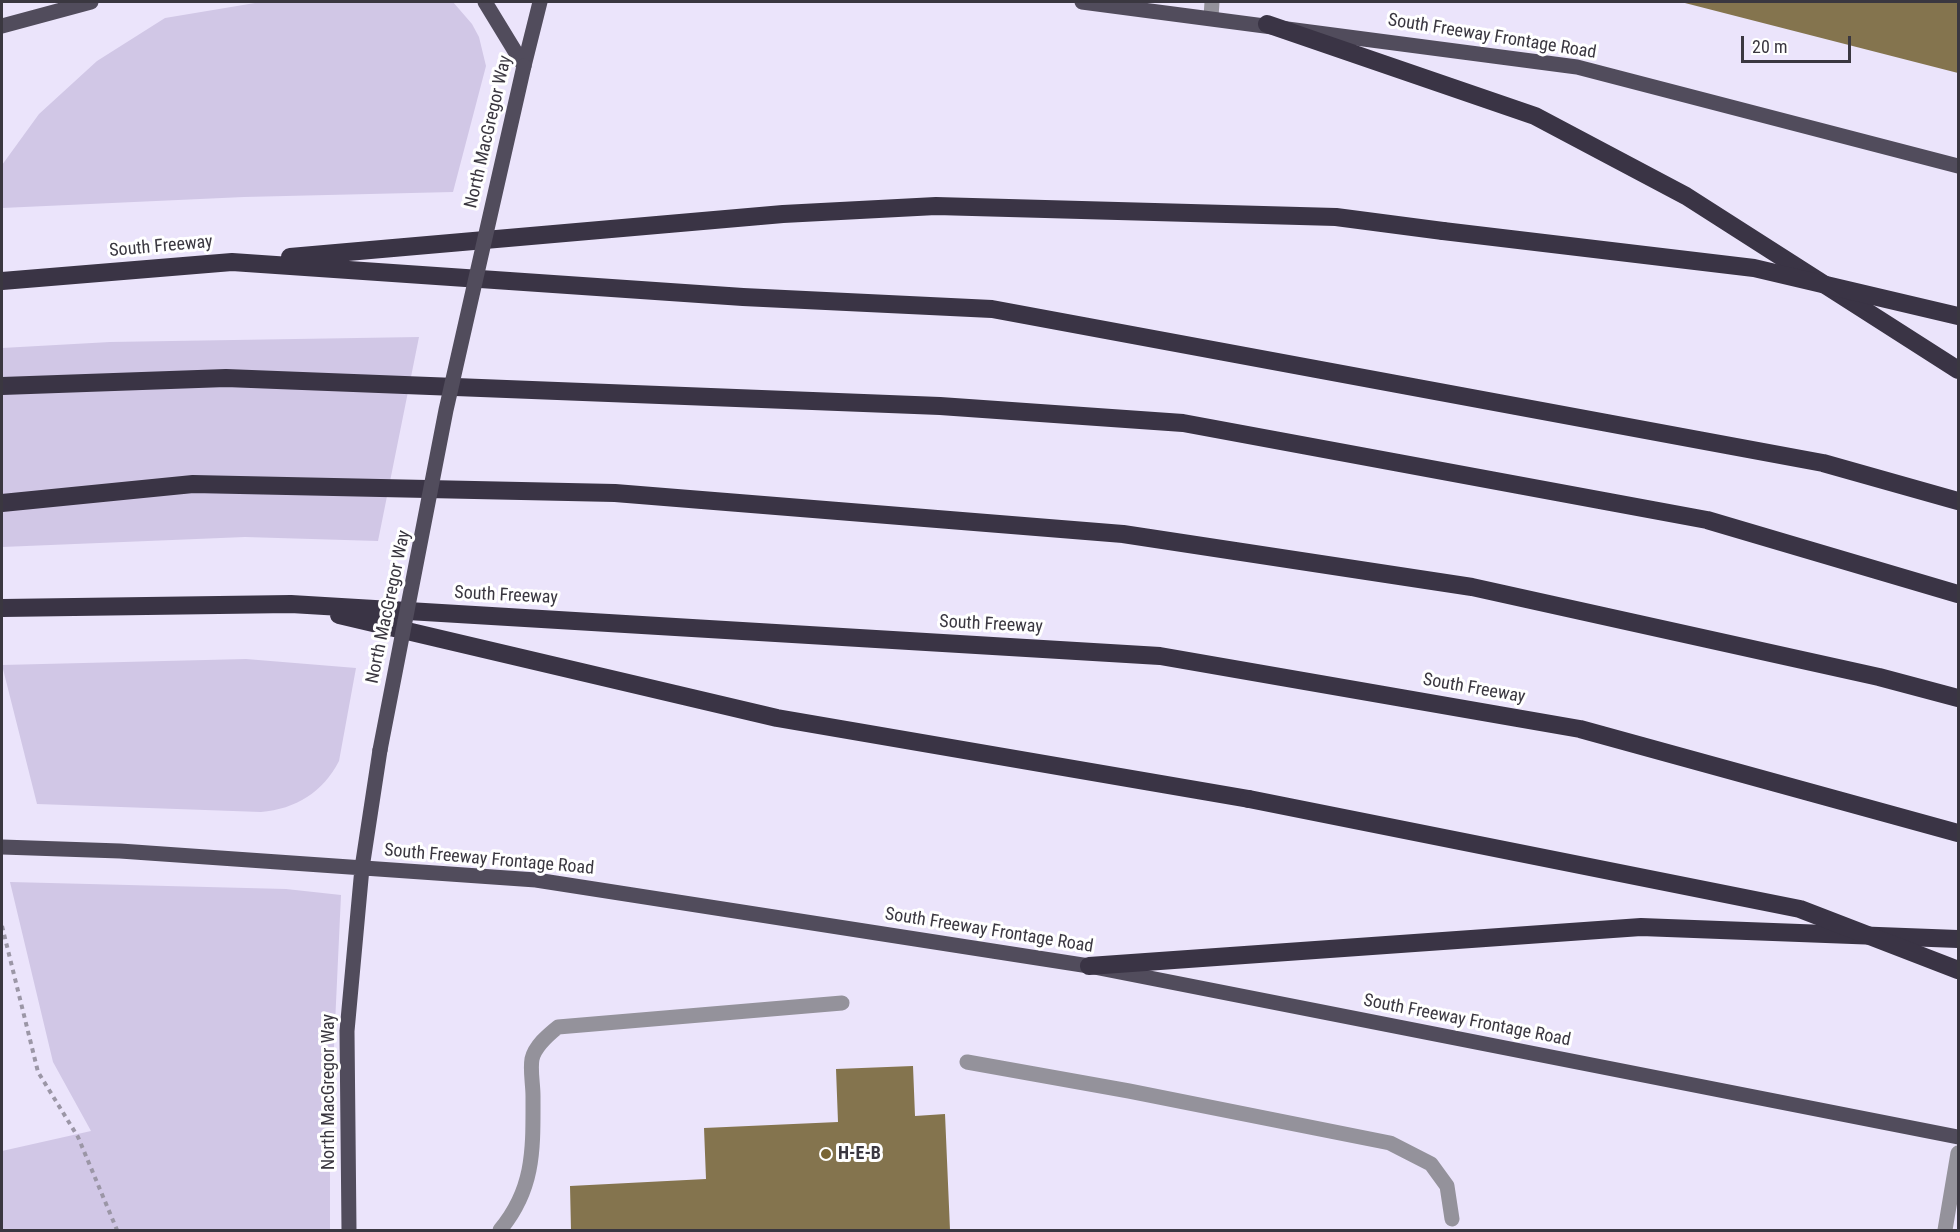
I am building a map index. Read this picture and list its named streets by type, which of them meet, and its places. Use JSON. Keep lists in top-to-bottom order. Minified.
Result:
{"streets":{"highway":["South Freeway"],"main road":["South Freeway Frontage Road","North MacGregor Way"]},"crossings":[["South Freeway Frontage Road","North MacGregor Way"]],"places":["H-E-B"],"scale_bar":"20 m"}
